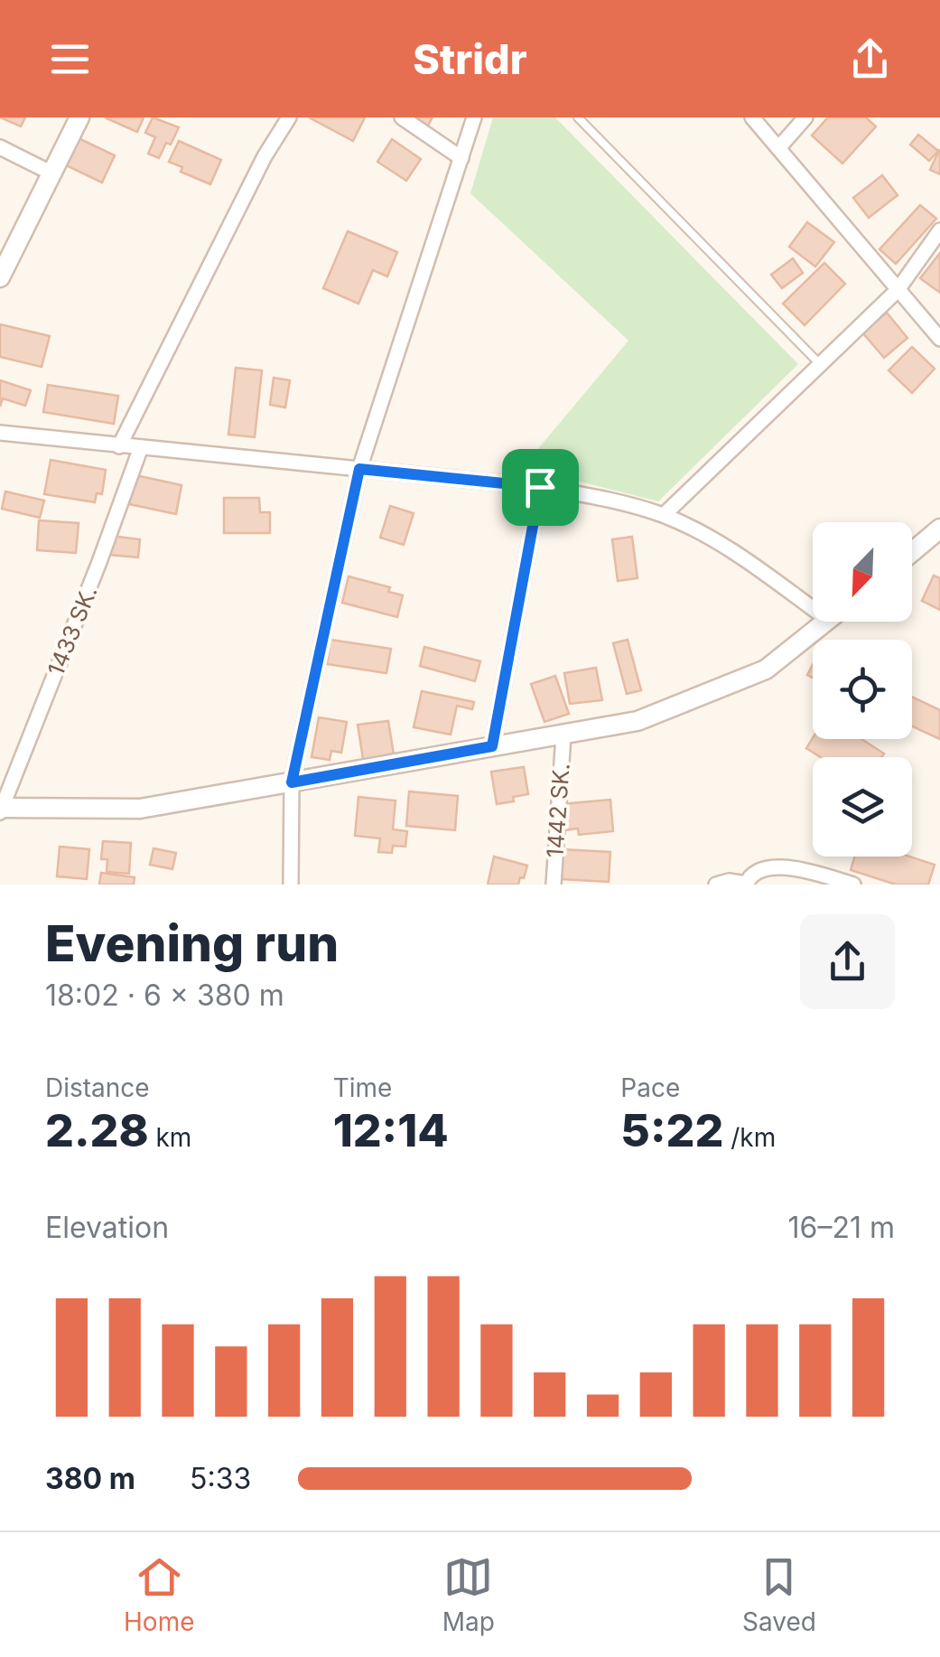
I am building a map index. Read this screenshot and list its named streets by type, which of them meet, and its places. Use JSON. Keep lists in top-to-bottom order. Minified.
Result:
{"streets":{"street":["1433 SK.","1442 SK."]},"north":"bottom left","page":{"header":"Stridr","heading":["Evening run","18:02 · 6 × 380 m"],"stats":[["Distance","2.28 km"],["Time","12:14"],["Pace","5:22 /km"]],"chart":["Elevation","16–21 m"],"list":[{"name":"380 m","note":"5:33"}],"tabs":["Home","Map","Saved"]}}
